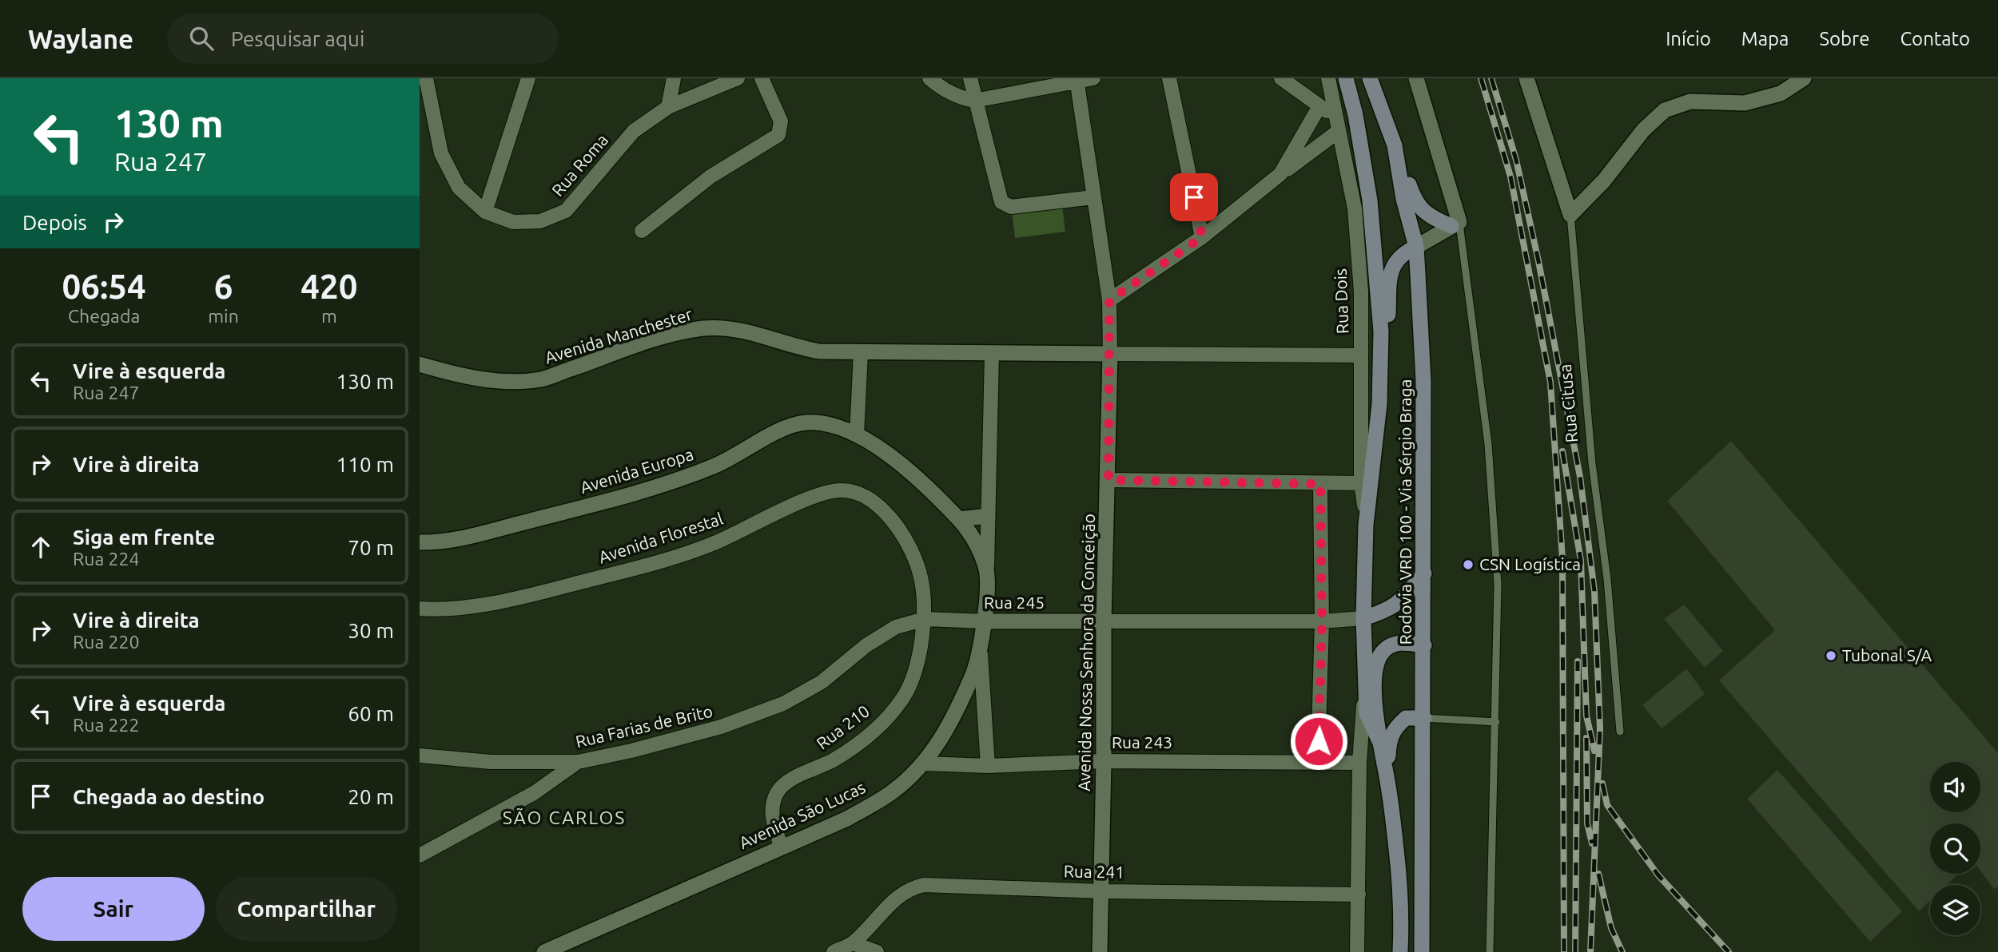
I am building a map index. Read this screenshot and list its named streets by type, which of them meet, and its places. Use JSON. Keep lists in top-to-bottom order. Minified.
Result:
{"streets":{"main road":["Rodovia VRD 100 - Via Sérgio Braga"],"street":["Rua Roma","Rua Dois","Avenida Manchester","Rua Citusa","Avenida Europa","Avenida Florestal","Rua 245","Avenida Nossa Senhora da Conceição","Rua Farias de Brito","Rua 210","Rua 243","Avenida São Lucas","Rua 241"]},"crossings":[["Rua Dois","Rodovia VRD 100 - Via Sérgio Braga"],["Avenida Manchester","Avenida Nossa Senhora da Conceição"],["Avenida Europa","Avenida São Lucas"],["Avenida Florestal","Rua 245"],["Avenida Florestal","Rua 210"],["Rua 245","Avenida Nossa Senhora da Conceição"],["Rua 245","Rua Farias de Brito"],["Rua 245","Rua 210"],["Rua 245","Avenida São Lucas"],["Avenida Nossa Senhora da Conceição","Rua 243"],["Avenida Nossa Senhora da Conceição","Rua 241"],["Rua 210","Avenida São Lucas"],["Rua 243","Avenida São Lucas"]],"districts":["SÃO CARLOS"],"places":["CSN Logística","Tubonal S/A"],"page":{"header":"Waylane","search":"Pesquisar aqui","nav":["Início","Mapa","Sobre","Contato"],"turn":["130 m","Rua 247"],"then":"Depois","eta":["06:54","Chegada","6","min","420","m"],"list":[{"name":"Vire à esquerda","note":"Rua 247","value":"130 m"},{"name":"Vire à direita","value":"110 m"},{"name":"Siga em frente","note":"Rua 224","value":"70 m"},{"name":"Vire à direita","note":"Rua 220","value":"30 m"},{"name":"Vire à esquerda","note":"Rua 222","value":"60 m"},{"name":"Chegada ao destino","value":"20 m"}],"buttons":["Sair","Compartilhar"]}}
